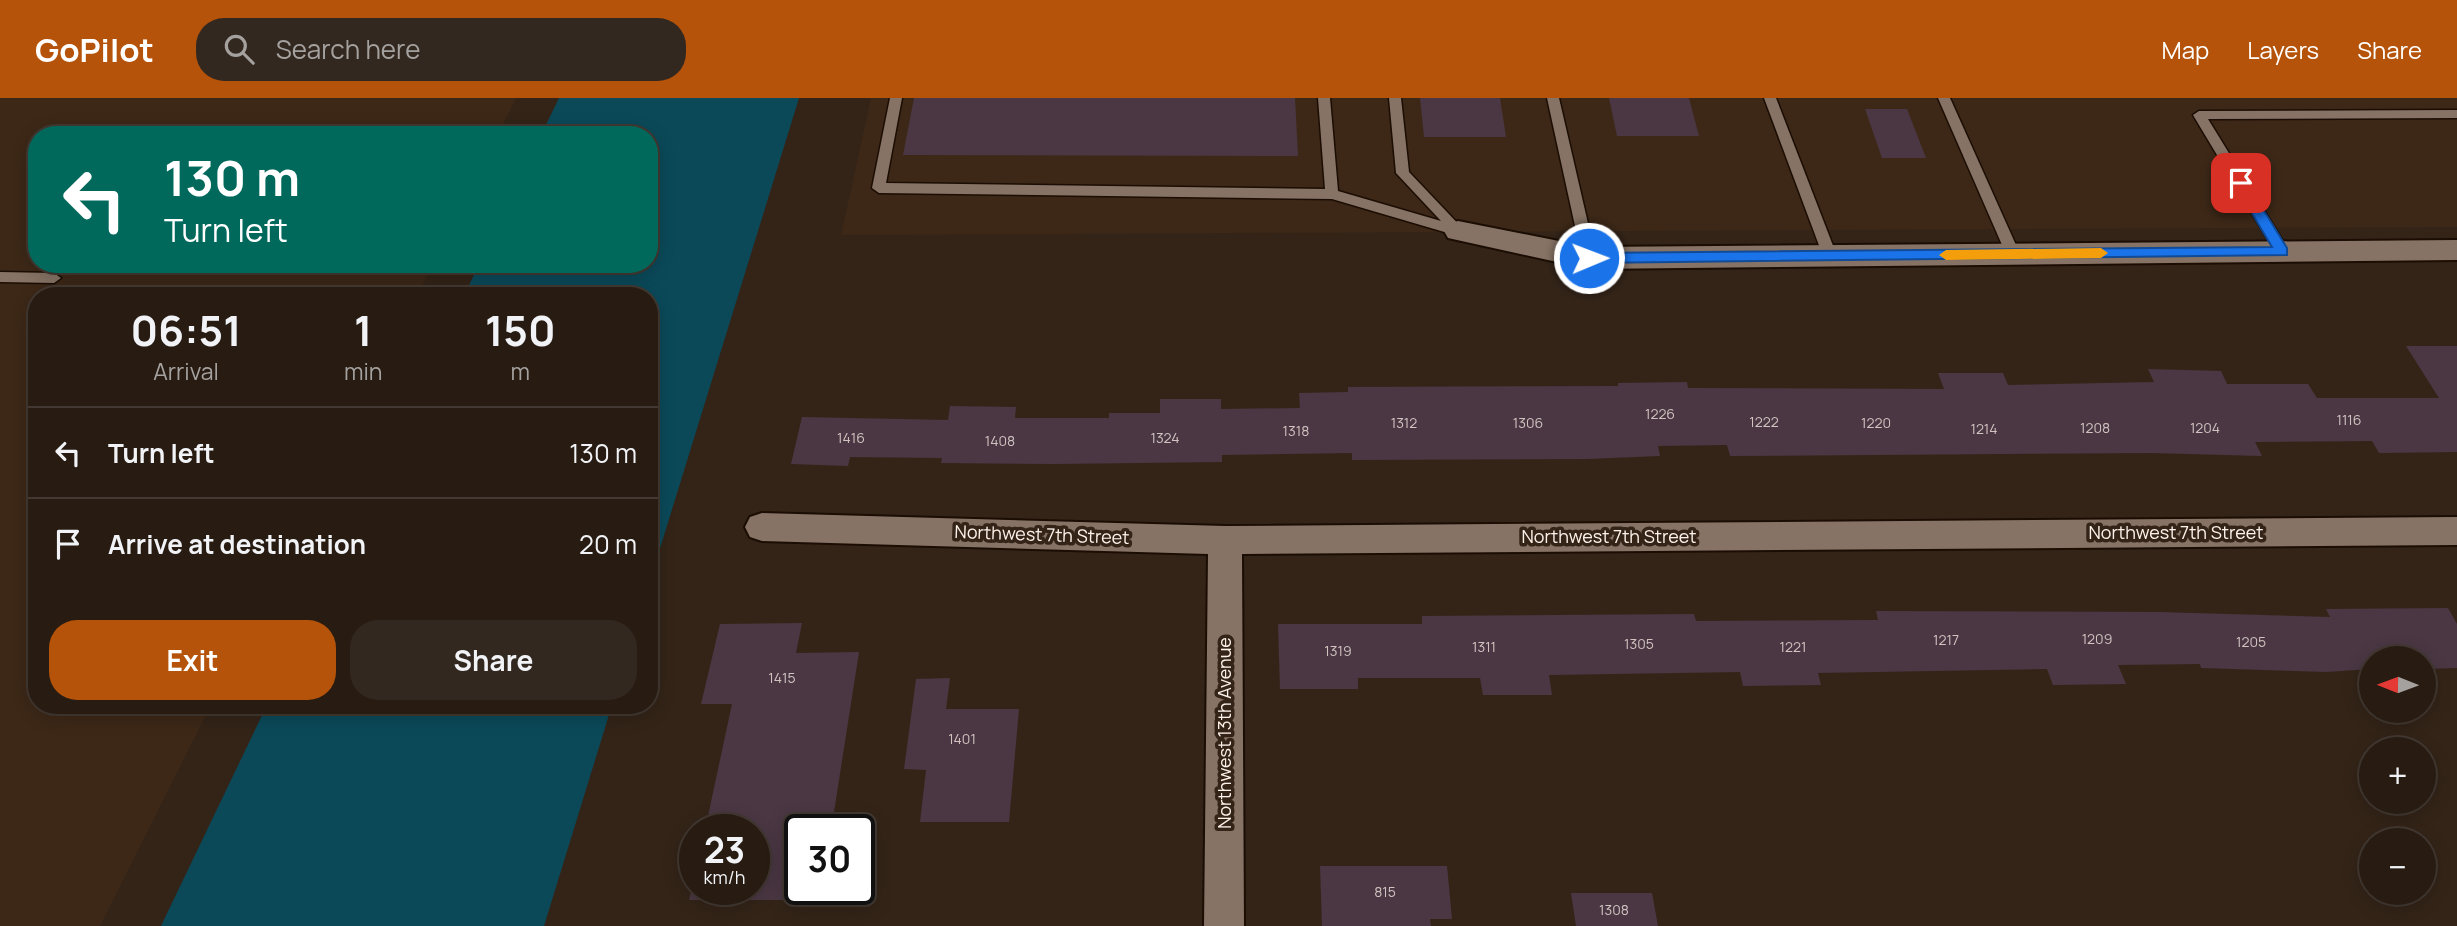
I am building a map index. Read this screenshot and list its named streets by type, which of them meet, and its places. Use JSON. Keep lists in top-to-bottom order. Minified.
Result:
{"streets":{"street":["Northwest 7th Street","Northwest 13th Avenue"]},"crossings":[["Northwest 7th Street","Northwest 13th Avenue"]],"house_numbers":["1226","1116","1222","1312","1306","1220","1208","1204","1214","1318","1416","1324","1408","1209","1217","1205","1305","1311","1221","1319","1415","1401","815","1308"],"north":"left","page":{"header":"GoPilot","search":"Search here","nav":["Map","Layers","Share"],"turn":["130 m","Turn left"],"eta":["06:51","Arrival","1","min","150","m"],"list":[{"name":"Turn left","value":"130 m"},{"name":"Arrive at destination","value":"20 m"}],"buttons":["Exit","Share"],"map_buttons":["+","−"],"speed":"23 km/h","limit":"30"}}
